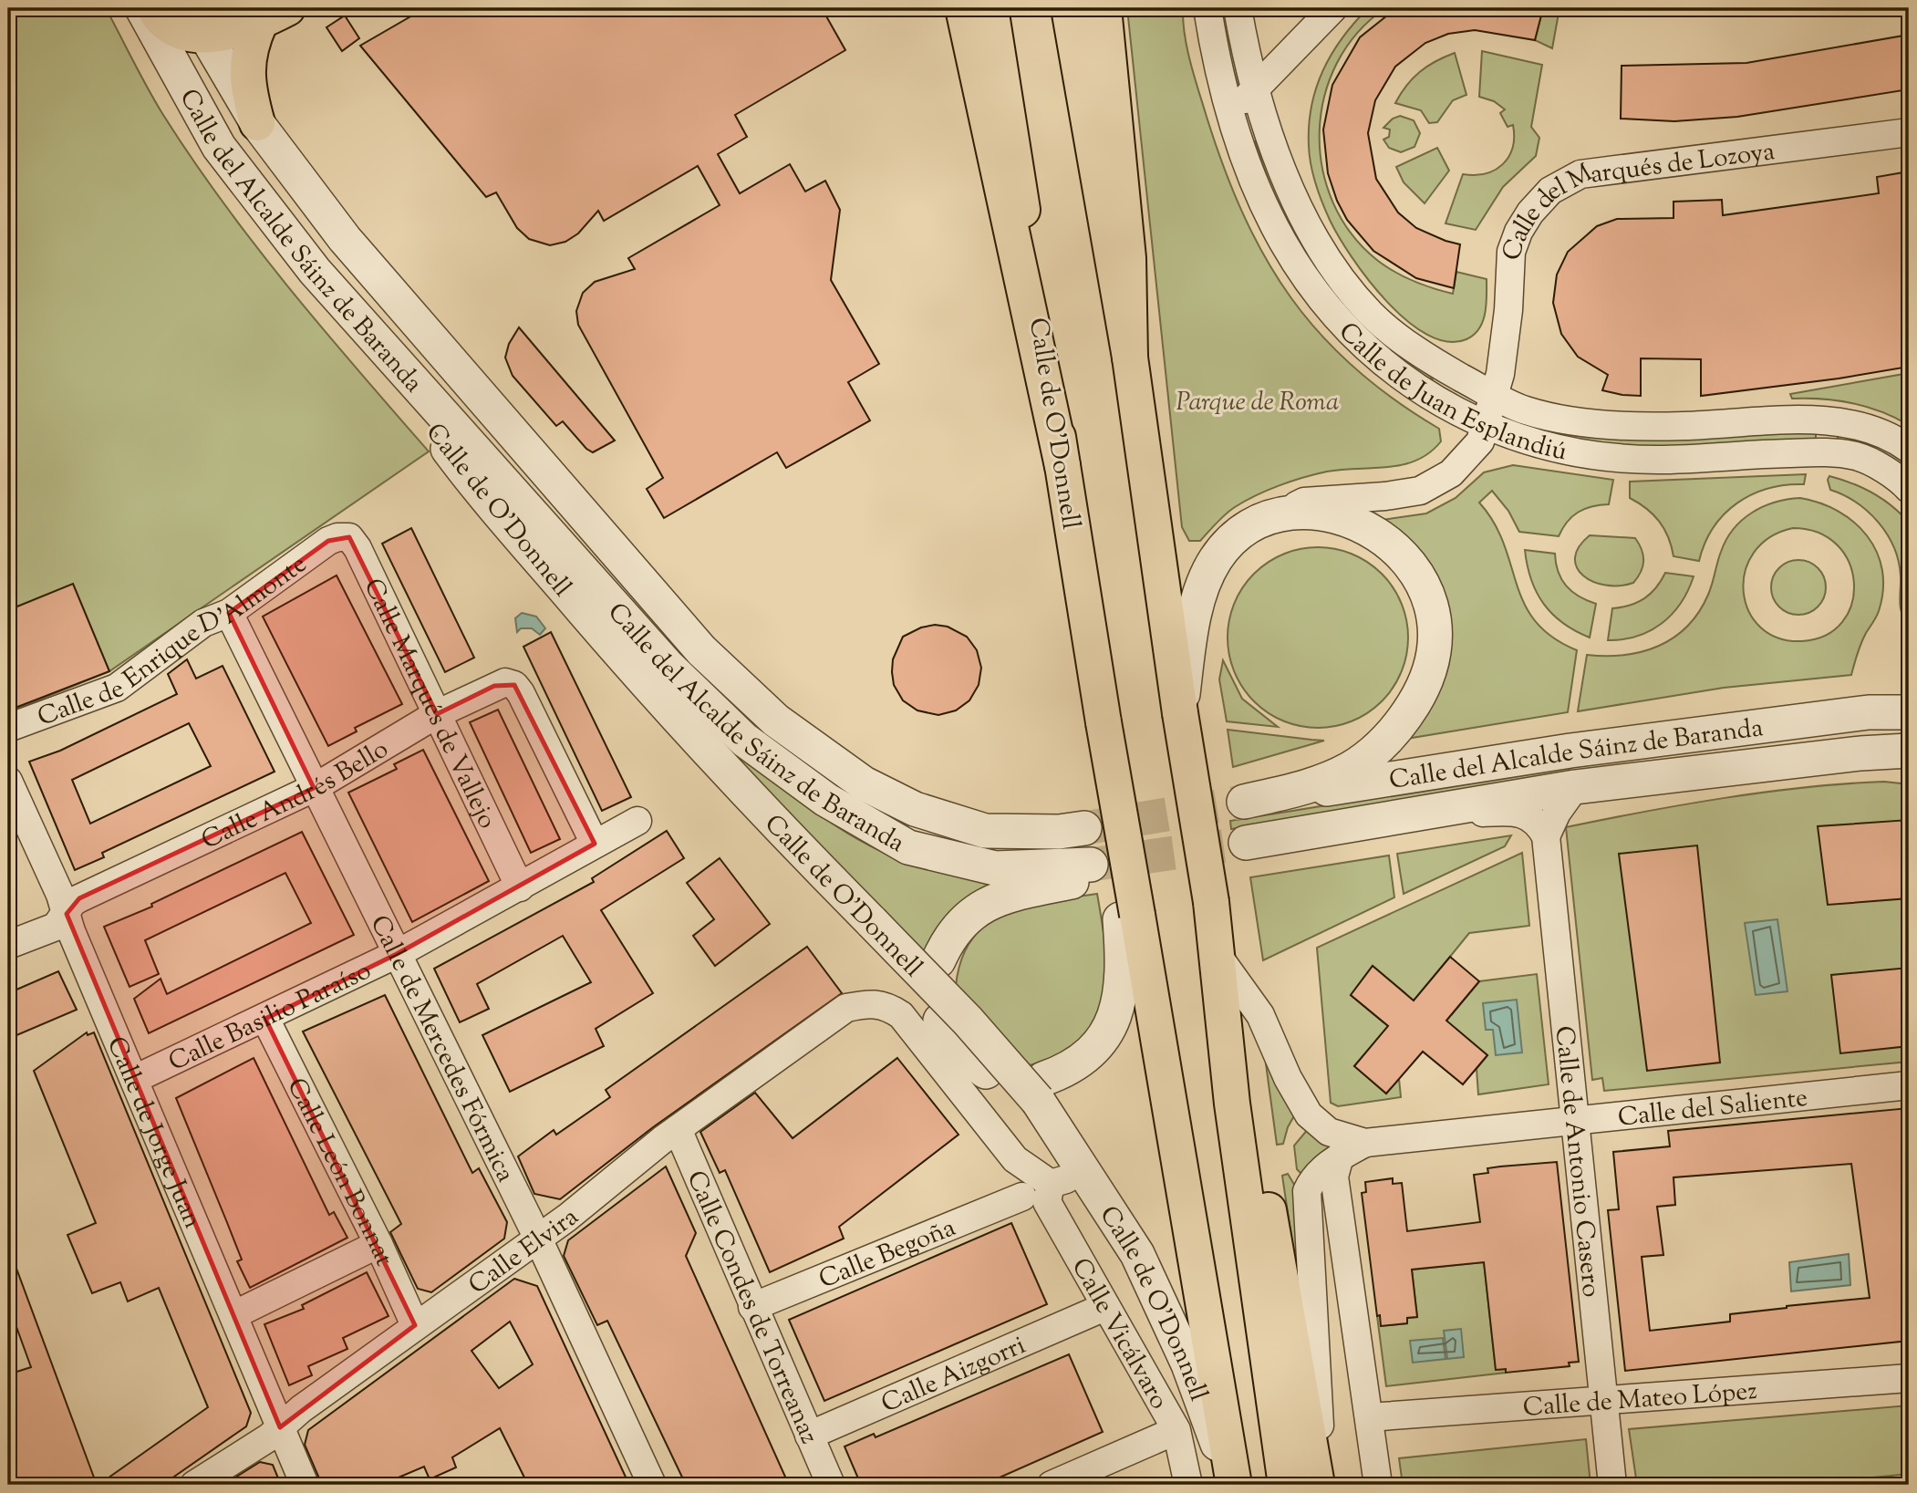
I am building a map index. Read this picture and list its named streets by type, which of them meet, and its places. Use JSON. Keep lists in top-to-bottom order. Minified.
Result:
{"streets":{"main road":["Calle de O'Donnell"],"street":["Calle del Marqués de Lozoya","Calle del Alcalde Sáinz de Baranda","Calle de Juan Esplandiú","Calle de Enrique D'Almonte","Calle Marqués de Vallejo","Calle Andrés Bello","Calle Basilio Paraíso","Calle de Mercedes Fórmica","Calle del Saliente","Calle de Jorge Juan","Calle de Antonio Casero","Calle León Bonnat","Calle Elvira","Calle Begoña","Calle Condes de Torreanaz","Calle Vicálvaro","Calle Aizgorri","Calle de Mateo López"]},"crossings":[["Calle del Marqués de Lozoya","Calle del Alcalde Sáinz de Baranda"],["Calle del Marqués de Lozoya","Calle de Juan Esplandiú"],["Calle del Alcalde Sáinz de Baranda","Calle de O'Donnell"],["Calle de Enrique D'Almonte","Calle Marqués de Vallejo"],["Calle de Enrique D'Almonte","Calle de Mercedes Fórmica"],["Calle Marqués de Vallejo","Calle Andrés Bello"],["Calle Marqués de Vallejo","Calle Basilio Paraíso"],["Calle Andrés Bello","Calle Basilio Paraíso"],["Calle Andrés Bello","Calle de Mercedes Fórmica"],["Calle Andrés Bello","Calle de Jorge Juan"],["Calle Basilio Paraíso","Calle de Mercedes Fórmica"],["Calle Basilio Paraíso","Calle de Jorge Juan"],["Calle Basilio Paraíso","Calle León Bonnat"],["Calle de Mercedes Fórmica","Calle Elvira"],["Calle del Saliente","Calle de Antonio Casero"],["Calle de Jorge Juan","Calle Elvira"],["Calle de Antonio Casero","Calle de Mateo López"],["Calle León Bonnat","Calle Elvira"],["Calle Elvira","Calle Condes de Torreanaz"],["Calle Elvira","Calle Vicálvaro"],["Calle Begoña","Calle Condes de Torreanaz"],["Calle Condes de Torreanaz","Calle Aizgorri"]],"parks":["Parque de Roma"]}
